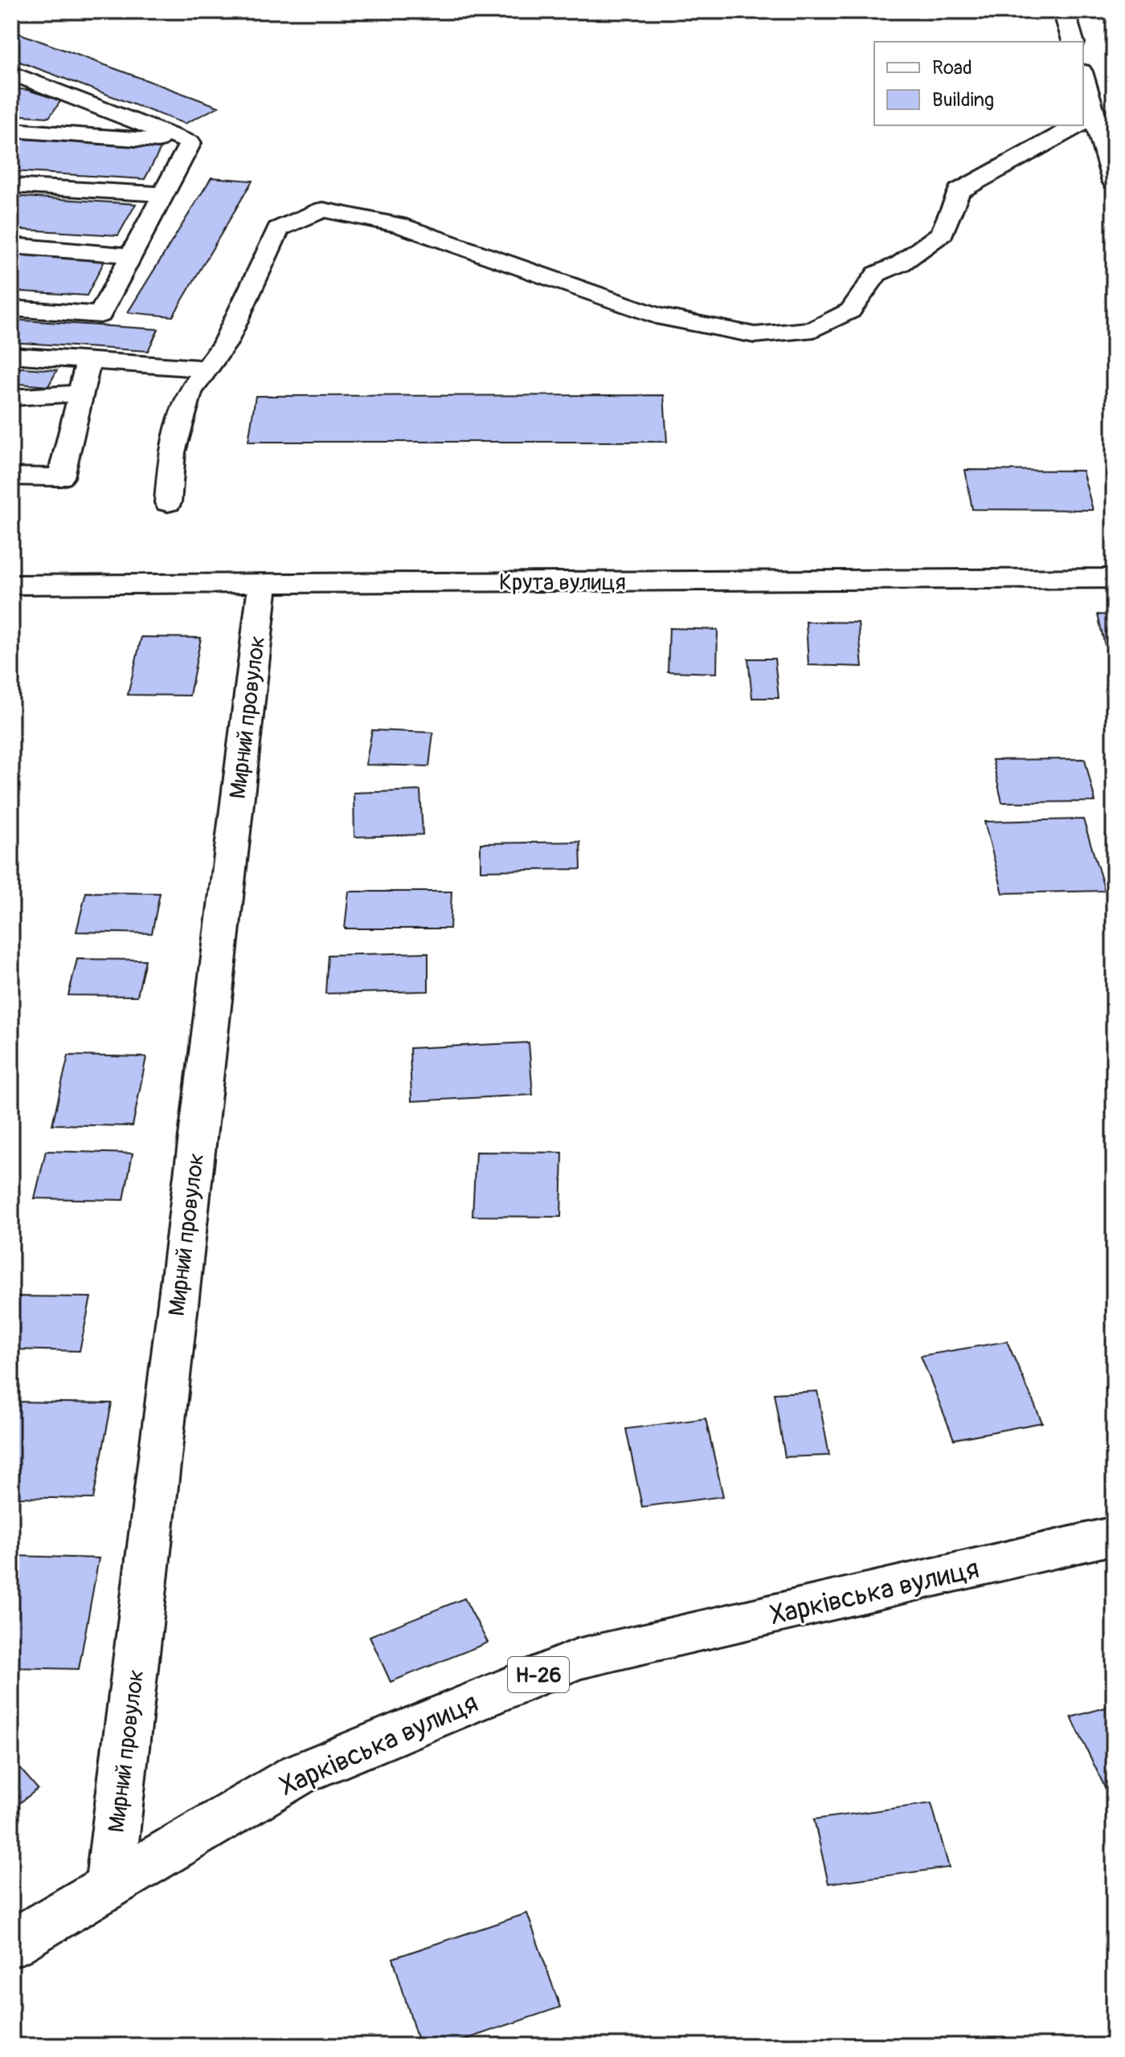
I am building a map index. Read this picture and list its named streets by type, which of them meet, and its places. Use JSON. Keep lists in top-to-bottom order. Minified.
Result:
{"streets":{"street":["Крута вулиця","Мирний провулок","Харківська вулиця","Н-26"]},"crossings":[["Крута вулиця","Мирний провулок"],["Мирний провулок","Харківська вулиця"]],"legend":["Road","Building"]}
